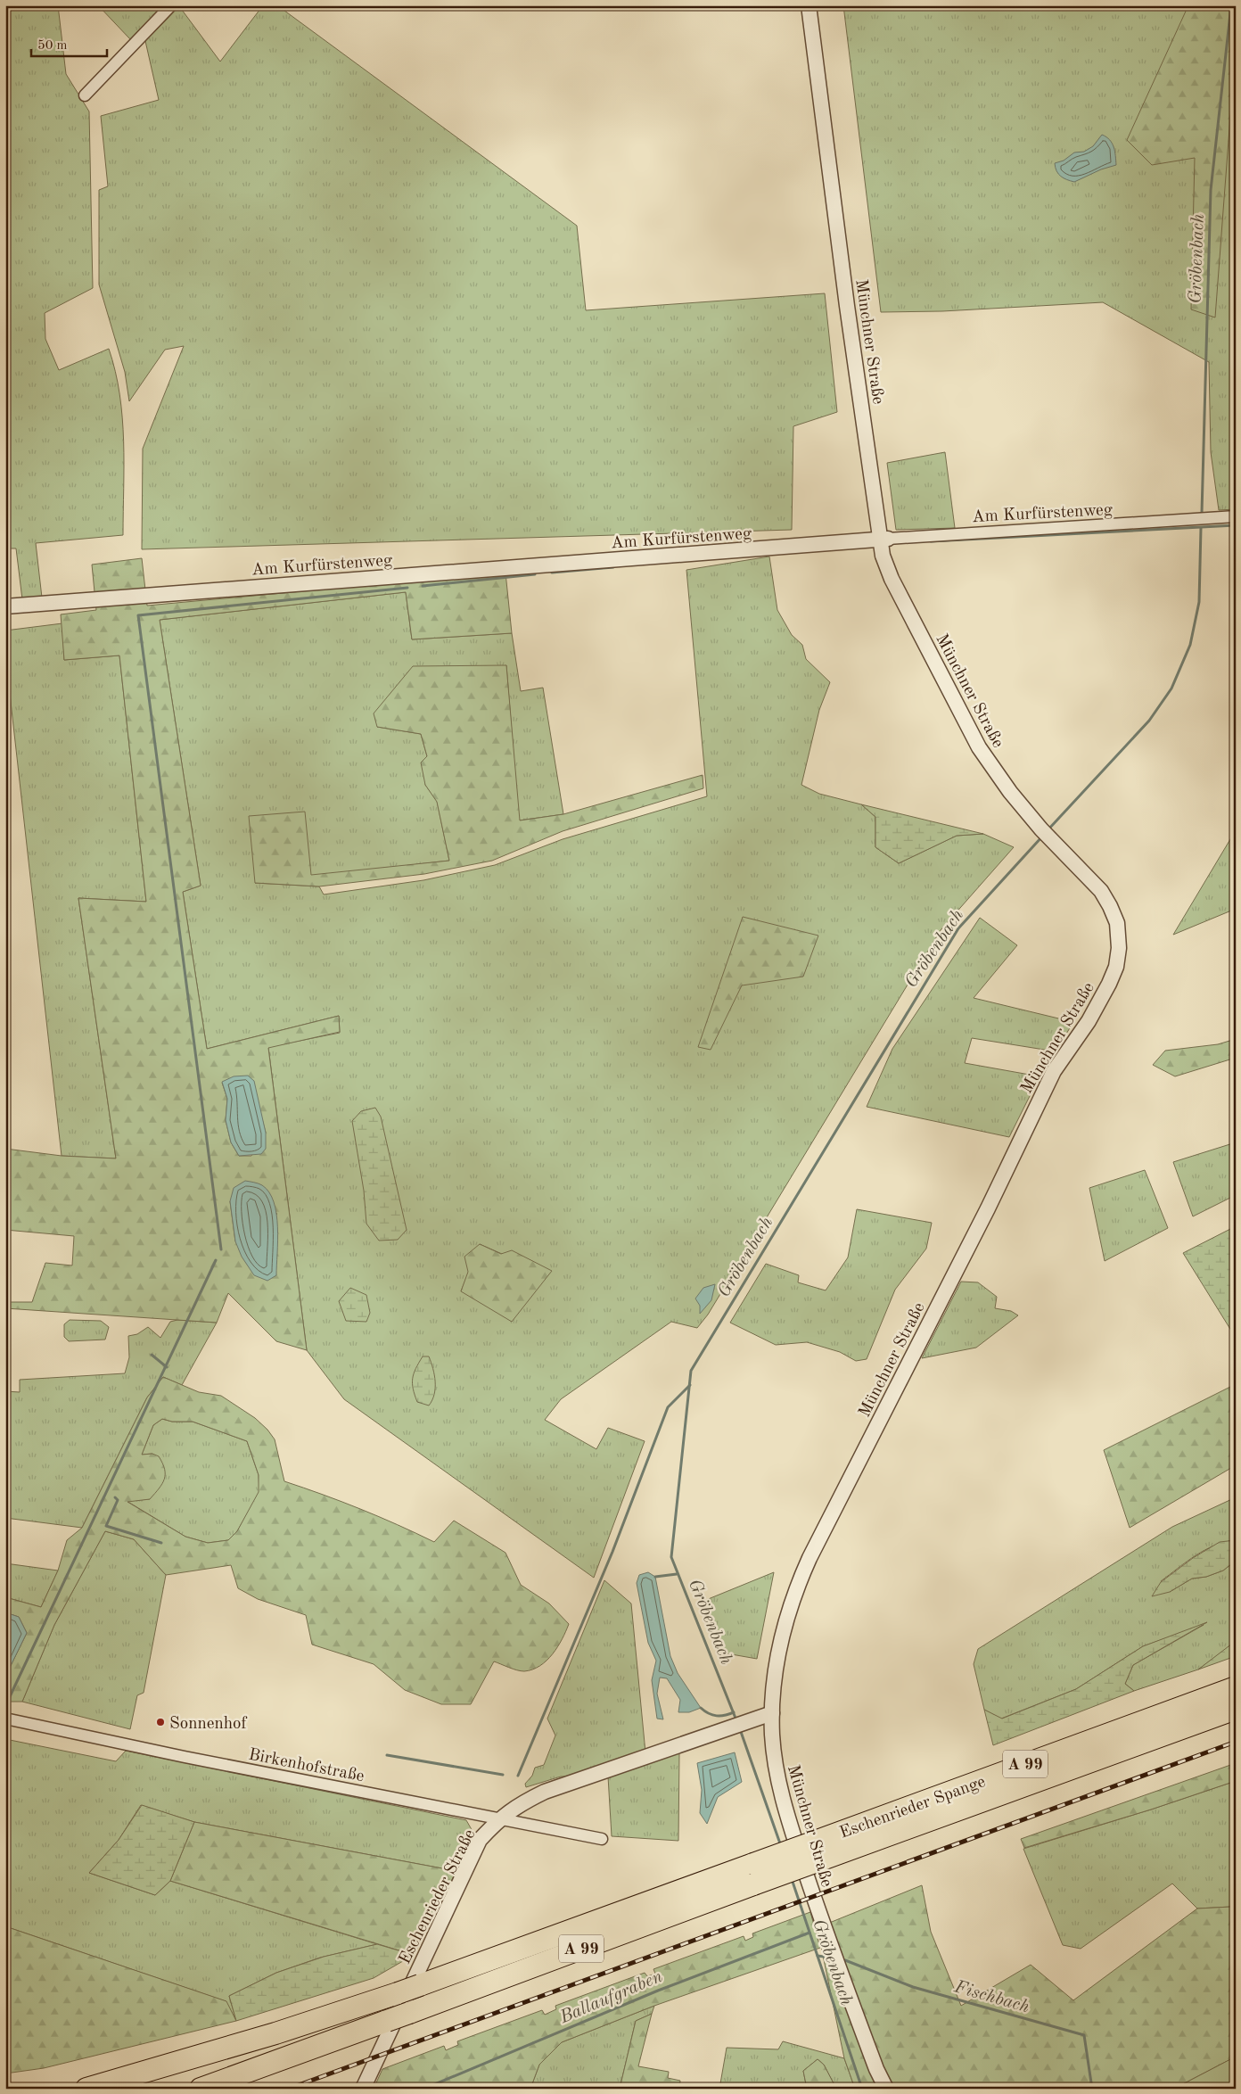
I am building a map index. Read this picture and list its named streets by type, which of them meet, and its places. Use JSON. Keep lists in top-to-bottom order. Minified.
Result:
{"streets":{"highway":["A 99","Eschenrieder Spange"],"street":["Münchner Straße","Am Kurfürstenweg","Birkenhofstraße","Eschenrieder Straße"]},"crossings":[["Münchner Straße","Am Kurfürstenweg"],["Münchner Straße","Eschenrieder Straße"],["Birkenhofstraße","Eschenrieder Straße"],["A 99","Eschenrieder Spange"]],"water":["Gröbenbach","Ballaufgraben","Fischbach"],"places":["Sonnenhof"],"scale_bar":"50 m"}
